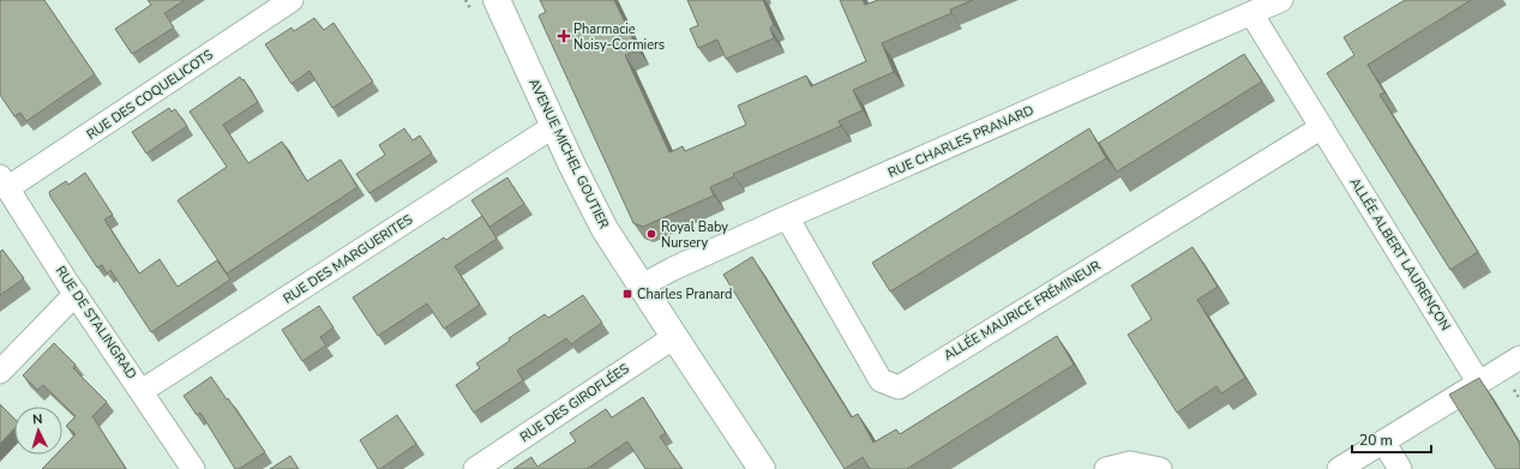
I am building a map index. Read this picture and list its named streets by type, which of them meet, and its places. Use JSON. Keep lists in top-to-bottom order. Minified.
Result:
{"streets":{"street":["RUE DES COQUELICOTS","RUE CHARLES PRANARD","AVENUE MICHEL GOUTIER","ALLÉE ALBERT LAURENÇON","RUE DES MARGUERITES","ALLÉE MAURICE FRÉMINEUR","RUE DE STALINGRAD","RUE DES GIROFLÉES"]},"crossings":[["RUE DES COQUELICOTS","RUE DE STALINGRAD"],["RUE CHARLES PRANARD","AVENUE MICHEL GOUTIER"],["RUE CHARLES PRANARD","ALLÉE ALBERT LAURENÇON"],["RUE CHARLES PRANARD","ALLÉE MAURICE FRÉMINEUR"],["AVENUE MICHEL GOUTIER","RUE DES MARGUERITES"],["AVENUE MICHEL GOUTIER","RUE DES GIROFLÉES"],["ALLÉE ALBERT LAURENÇON","ALLÉE MAURICE FRÉMINEUR"],["RUE DES MARGUERITES","RUE DE STALINGRAD"]],"places":{"health":["Pharmacie Noisy-Cormiers"],"other":["Royal Baby Nursery"],"transit":["Charles Pranard"]},"scale_bar":"20 m","north":"top"}
